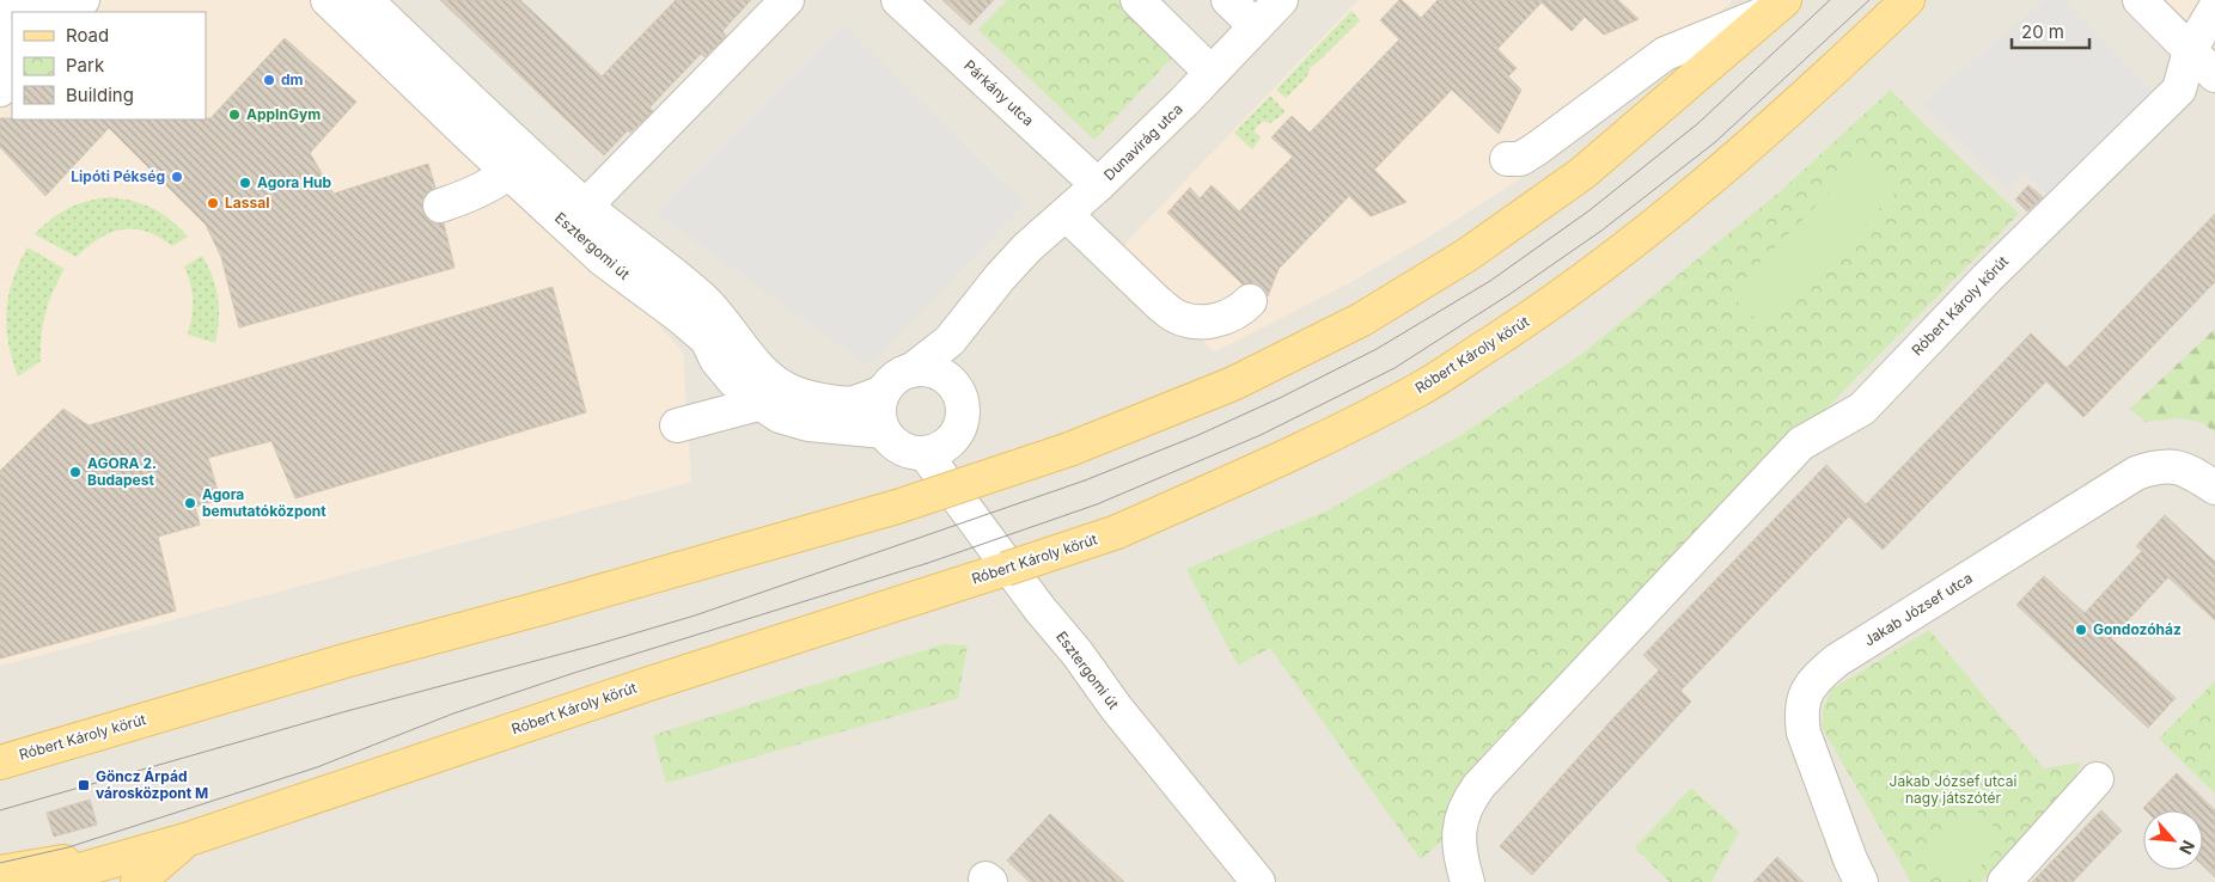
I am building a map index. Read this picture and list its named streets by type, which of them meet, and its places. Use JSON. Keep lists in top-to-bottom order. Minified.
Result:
{"streets":{"main road":["Róbert Károly körút"],"street":["Párkány utca","Dunavirág utca","Esztergomi út","Jakab József utca"]},"crossings":[["Párkány utca","Dunavirág utca"],["Dunavirág utca","Esztergomi út"]],"parks":["Jakab József utcai nagy játszótér"],"places":{"other":["dm","AppInGym","Lipóti Pékség","Agora Hub","Lassal","AGORA 2. Budapest","Agora bemutatóközpont","Gondozóház"],"transit":["Göncz Árpád városközpont M"]},"legend":["Road","Park","Building"],"scale_bar":"20 m","north":"bottom right"}
